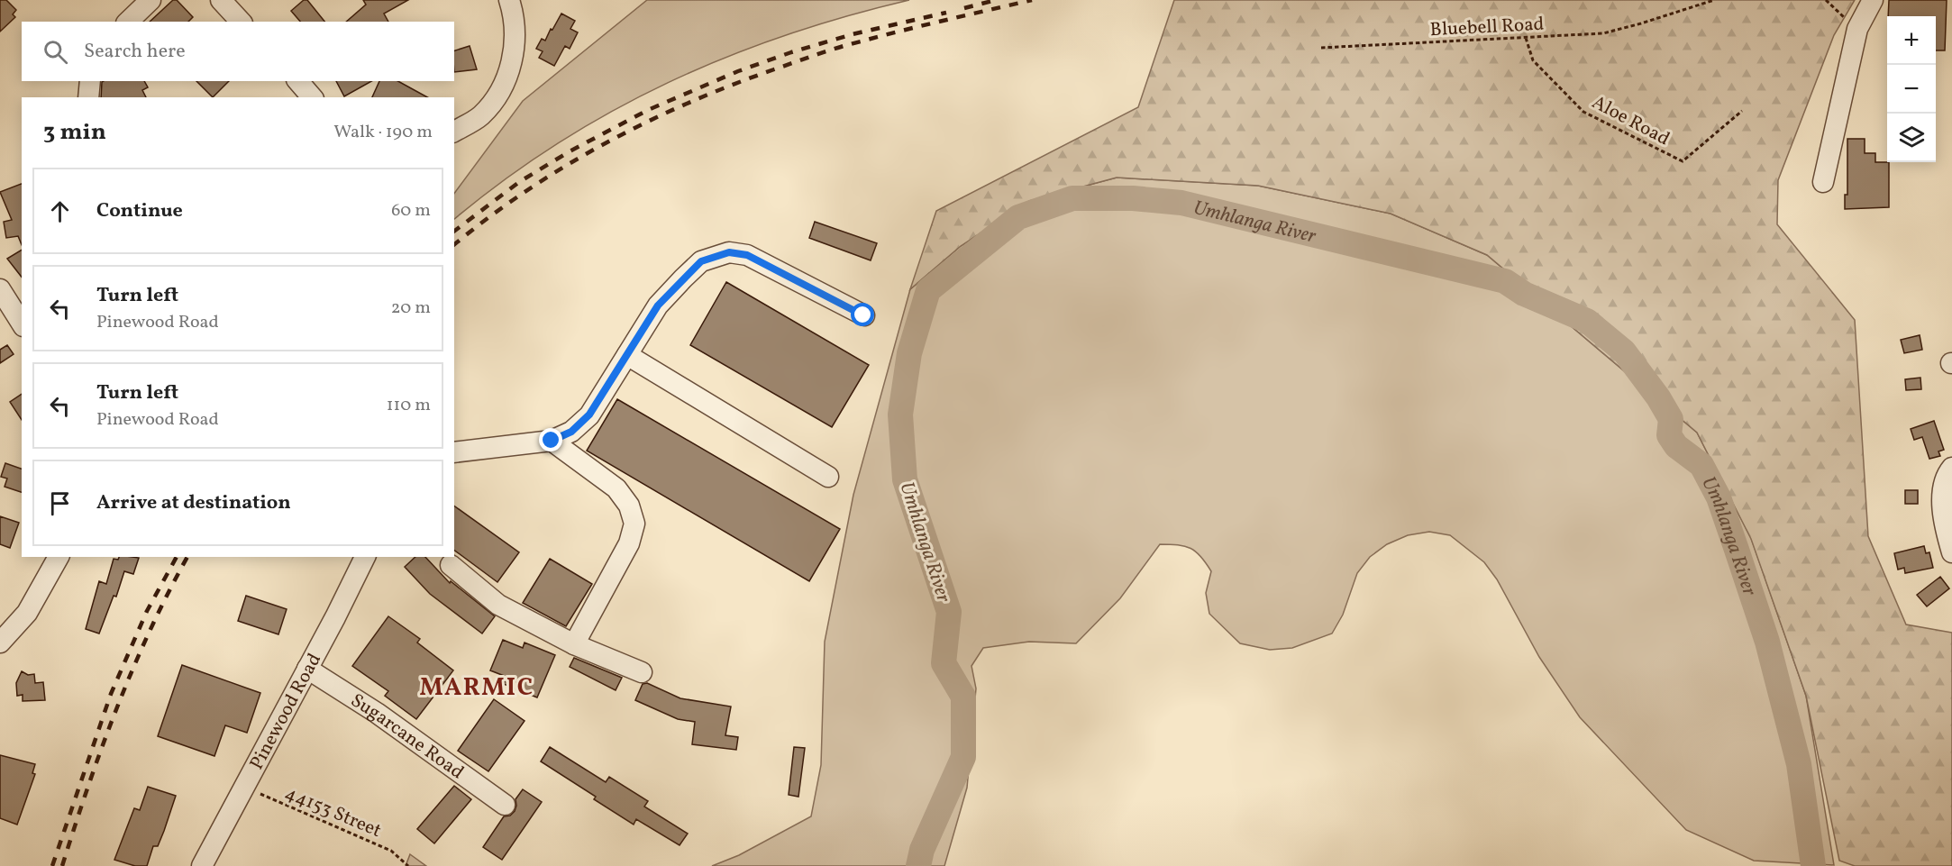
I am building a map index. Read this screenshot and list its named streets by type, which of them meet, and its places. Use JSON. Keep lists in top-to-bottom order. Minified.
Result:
{"streets":{"street":["Pinewood Road","Sugarcane Road"],"path":["Bluebell Road","Aloe Road","44153 Street"]},"crossings":[["Bluebell Road","Aloe Road"],["Pinewood Road","Sugarcane Road"],["Pinewood Road","44153 Street"]],"districts":["MARMIC"],"water":["Umhlanga River"],"page":{"map_buttons":["+","−"],"search":"Search here","heading":["3 min","Walk · 190 m"],"list":[["Continue","60 m"],["Turn left","Pinewood Road","20 m"],["Turn left","Pinewood Road","110 m"],"Arrive at destination"]}}
